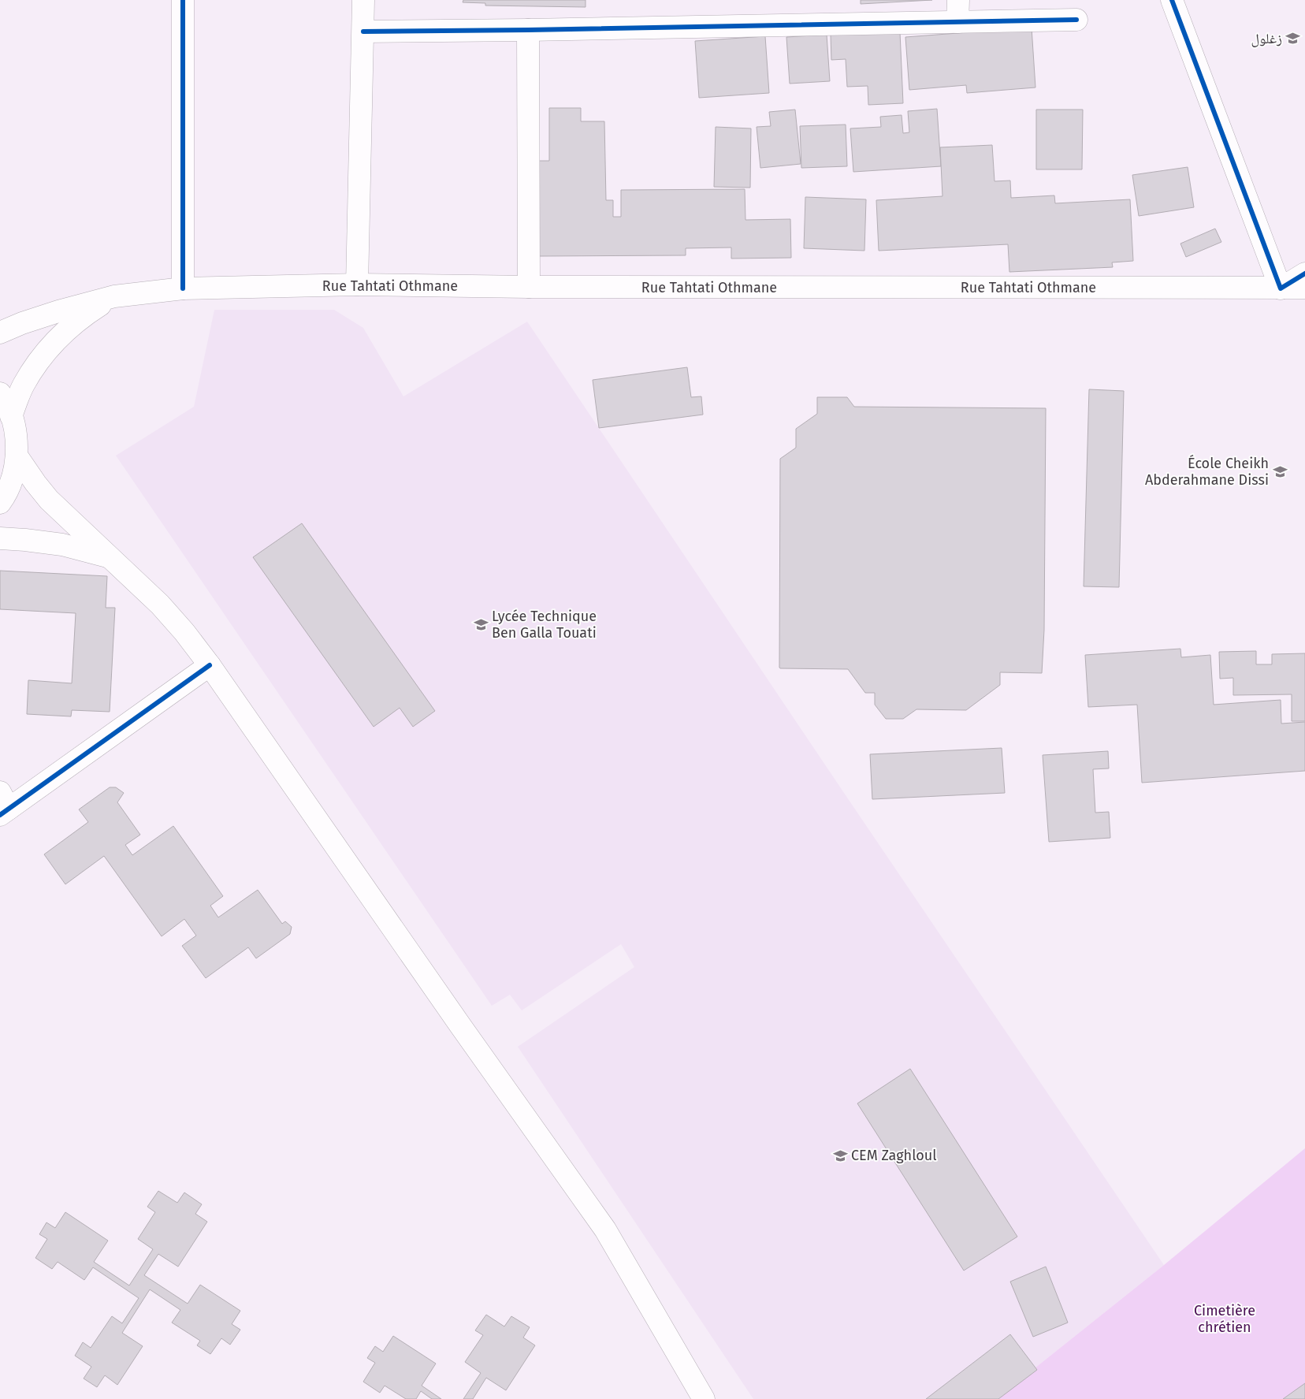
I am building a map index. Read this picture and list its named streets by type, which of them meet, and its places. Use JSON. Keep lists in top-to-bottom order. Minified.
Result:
{"streets":{"main road":["Rue Tahtati Othmane"]},"parks":["Cimetière chrétien"],"places":{"school or university":["زغلول","École Cheikh Abderahmane Dissi","Lycée Technique Ben Galla Touati","CEM Zaghloul"]}}
